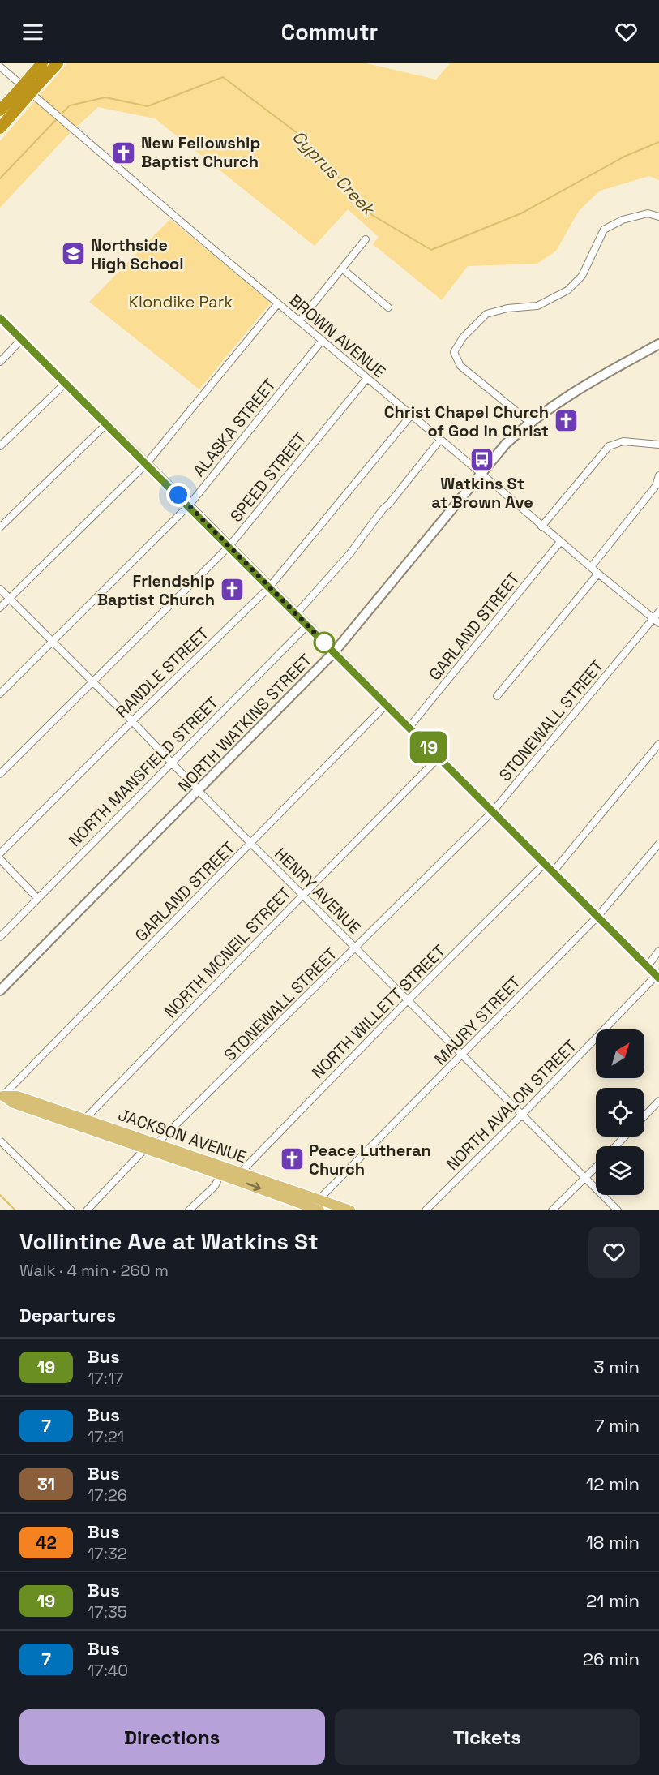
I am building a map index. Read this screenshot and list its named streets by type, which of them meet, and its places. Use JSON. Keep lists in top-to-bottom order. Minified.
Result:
{"streets":{"main road":["NORTH WATKINS STREET","JACKSON AVENUE"],"street":["BROWN AVENUE","ALASKA STREET","SPEED STREET","GARLAND STREET","RANDLE STREET","STONEWALL STREET","NORTH MANSFIELD STREET","HENRY AVENUE","NORTH MCNEIL STREET","NORTH WILLETT STREET","MAURY STREET","NORTH AVALON STREET"]},"crossings":[["BROWN AVENUE","ALASKA STREET"],["BROWN AVENUE","SPEED STREET"],["BROWN AVENUE","GARLAND STREET"],["BROWN AVENUE","RANDLE STREET"],["BROWN AVENUE","STONEWALL STREET"],["BROWN AVENUE","NORTH WATKINS STREET"],["ALASKA STREET","HENRY AVENUE"],["SPEED STREET","HENRY AVENUE"],["GARLAND STREET","HENRY AVENUE"],["GARLAND STREET","JACKSON AVENUE"],["RANDLE STREET","HENRY AVENUE"],["STONEWALL STREET","HENRY AVENUE"],["STONEWALL STREET","JACKSON AVENUE"],["NORTH WATKINS STREET","HENRY AVENUE"],["NORTH MANSFIELD STREET","HENRY AVENUE"],["HENRY AVENUE","NORTH MCNEIL STREET"],["HENRY AVENUE","NORTH WILLETT STREET"],["HENRY AVENUE","MAURY STREET"],["HENRY AVENUE","NORTH AVALON STREET"],["NORTH MCNEIL STREET","JACKSON AVENUE"],["NORTH WILLETT STREET","JACKSON AVENUE"],["MAURY STREET","JACKSON AVENUE"]],"water":["Cyprus Creek"],"parks":["Klondike Park"],"places":{"church":["New Fellowship Baptist Church","Christ Chapel Church of God in Christ","Friendship Baptist Church","Peace Lutheran Church"],"school or university":["Northside High School"],"bus stop":["Watkins St at Brown Ave"]},"lines":["bus line 19"],"north":"top right","page":{"header":"Commutr","on_map":"19","heading":[["Vollintine Ave at Watkins St","Walk · 4 min · 260 m"],"Departures"],"list":[{"mark":"19","name":"Bus","note":"17:17","value":"3 min"},{"mark":"7","name":"Bus","note":"17:21","value":"7 min"},{"mark":"31","name":"Bus","note":"17:26","value":"12 min"},{"mark":"42","name":"Bus","note":"17:32","value":"18 min"},{"mark":"19","name":"Bus","note":"17:35","value":"21 min"},{"mark":"7","name":"Bus","note":"17:40","value":"26 min"}],"buttons":["Directions","Tickets"]}}
